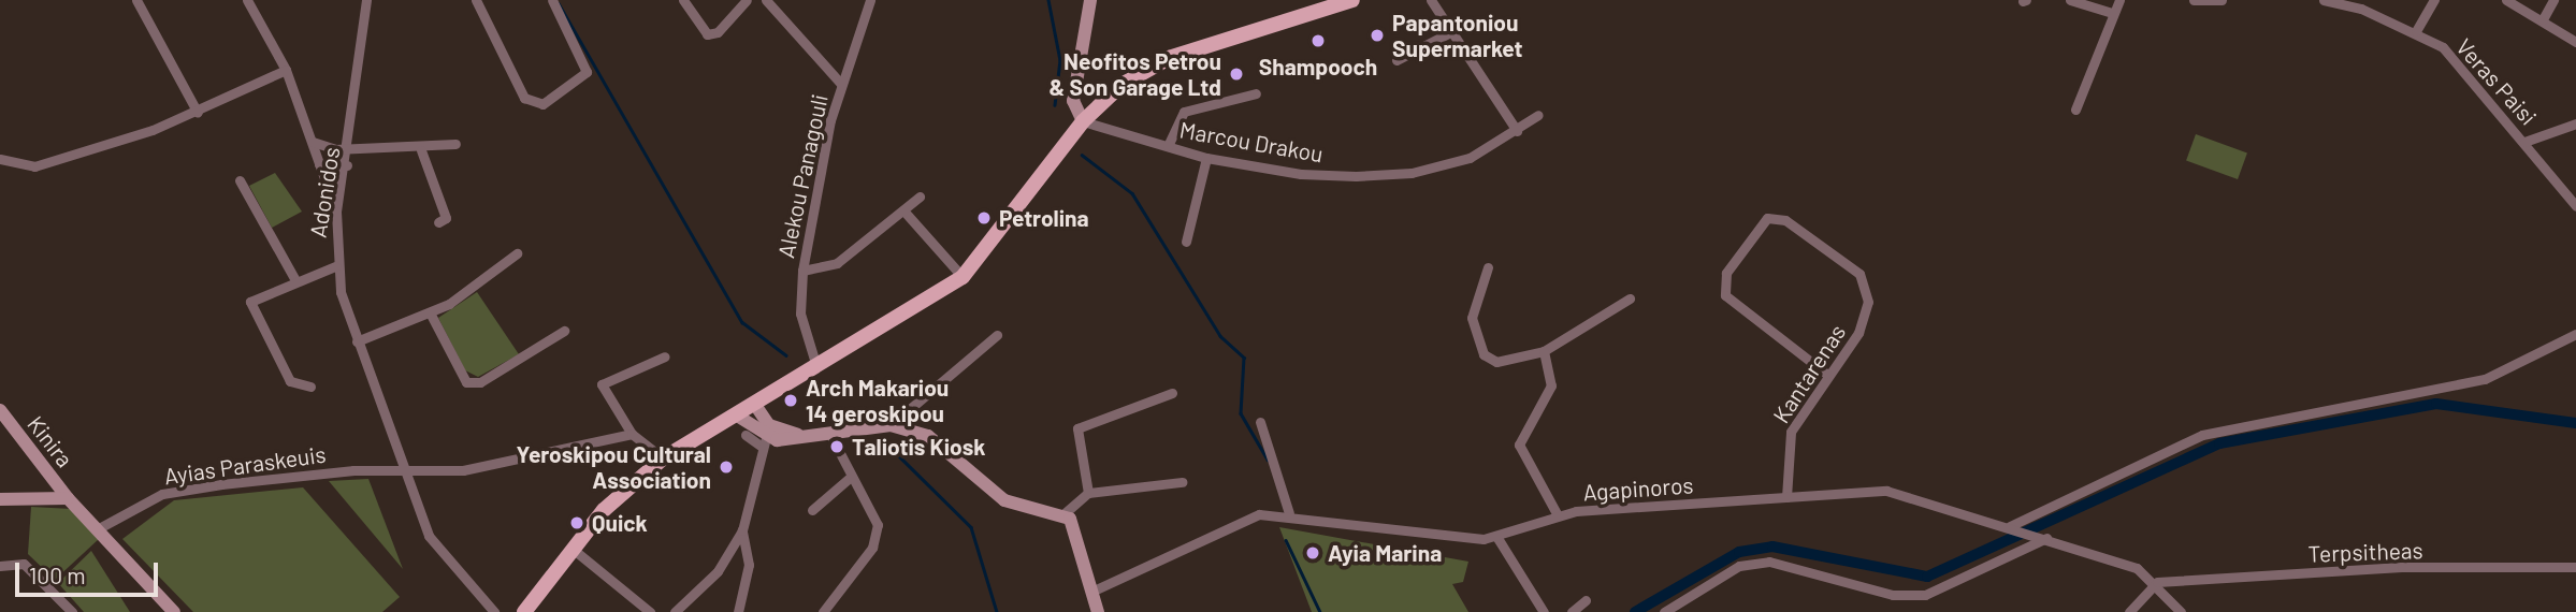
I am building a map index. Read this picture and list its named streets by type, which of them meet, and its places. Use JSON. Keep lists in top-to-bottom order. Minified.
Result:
{"streets":{"street":["Veras Paisi","Marcou Drakou","Alekou Panagouli","Adonidos","Kantarenas","Kinira","Ayias Paraskeuis","Agapinoros","Terpsitheas"]},"crossings":[["Adonidos","Ayias Paraskeuis"],["Kantarenas","Agapinoros"],["Kinira","Ayias Paraskeuis"],["Agapinoros","Terpsitheas"]],"places":["Papantoniou Supermarket","Shampooch","Neofitos Petrou & Son Garage Ltd","Petrolina","Arch Makariou 14 geroskipou","Taliotis Kiosk","Yeroskipou Cultural Association","Quick","Ayia Marina"],"scale_bar":"100 m"}
